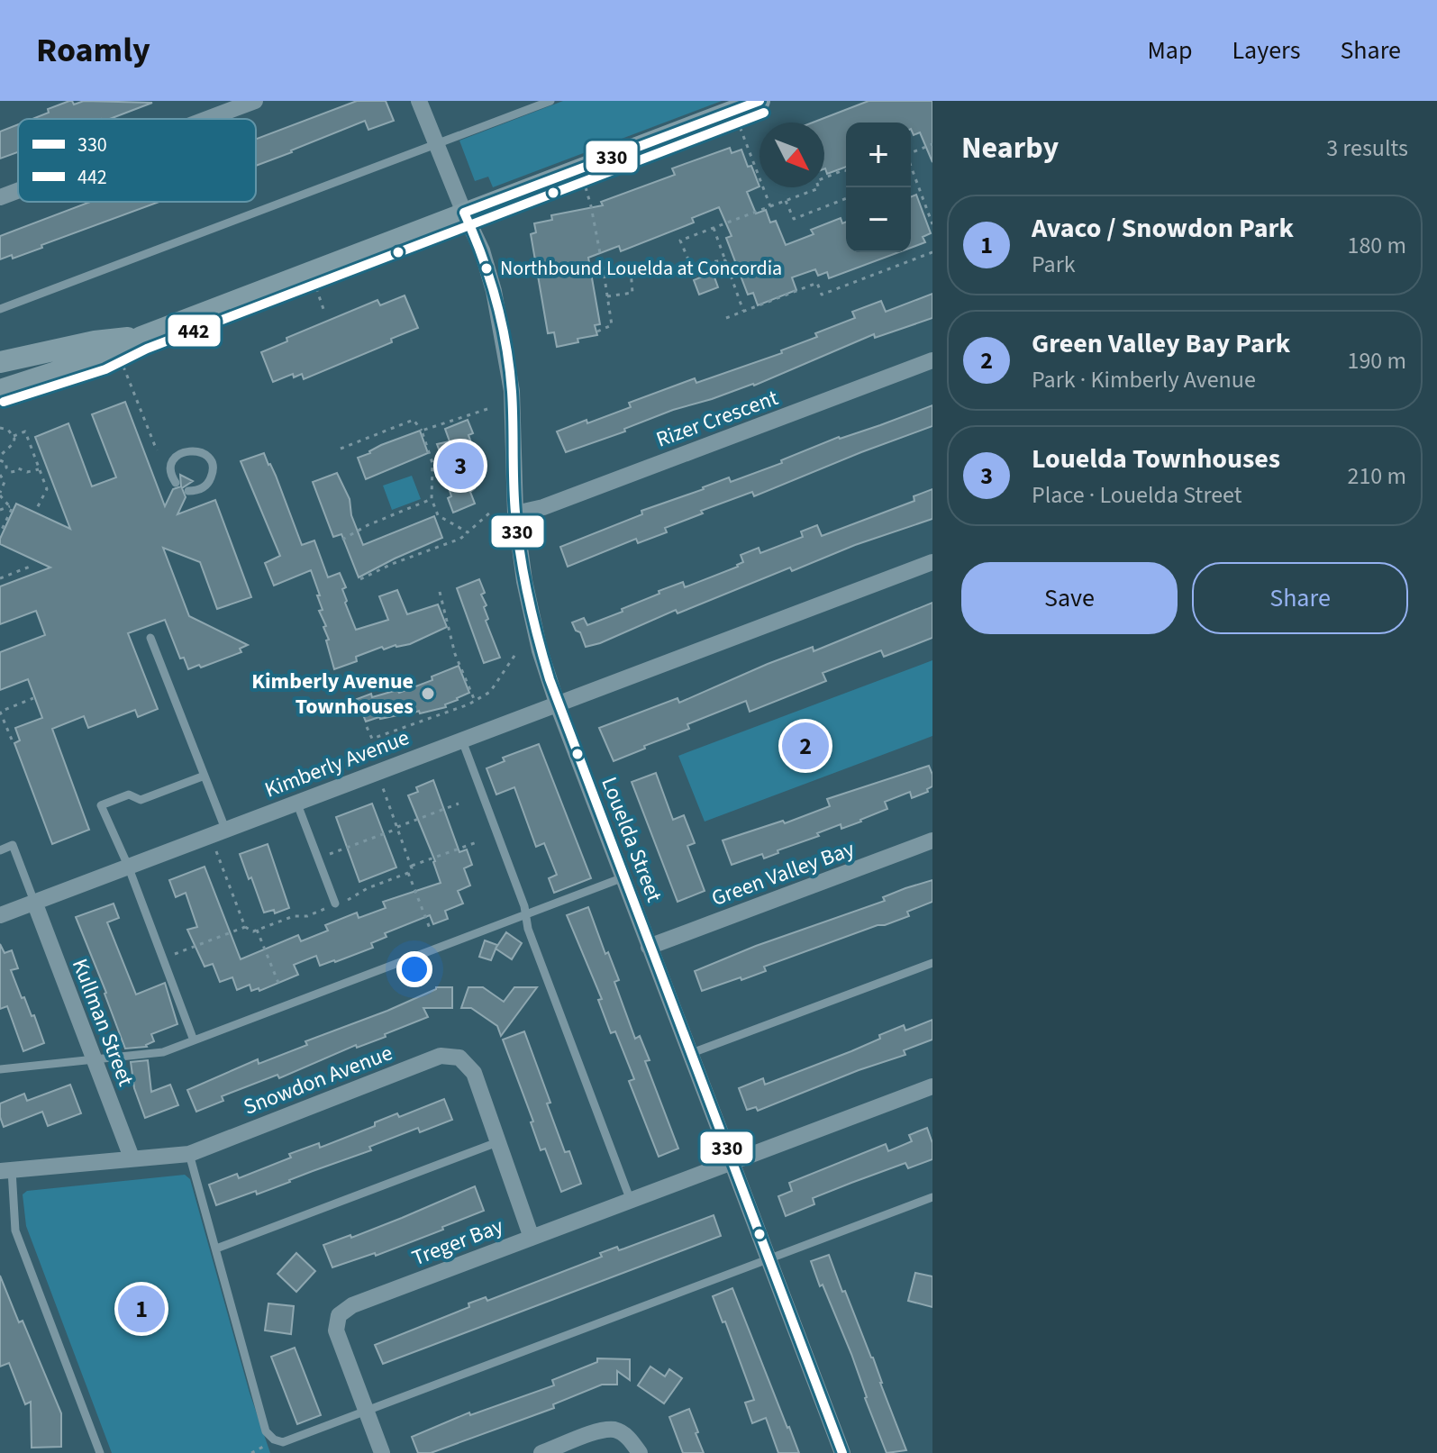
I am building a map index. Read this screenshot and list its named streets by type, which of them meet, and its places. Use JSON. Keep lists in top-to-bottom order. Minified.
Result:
{"streets":{"street":["Rizer Crescent","Kimberly Avenue","Louelda Street","Green Valley Bay","Kullman Street","Snowdon Avenue","Treger Bay"]},"crossings":[["Rizer Crescent","Louelda Street"],["Kimberly Avenue","Louelda Street"],["Kimberly Avenue","Kullman Street"],["Louelda Street","Green Valley Bay"],["Louelda Street","Treger Bay"],["Kullman Street","Snowdon Avenue"],["Snowdon Avenue","Treger Bay"]],"places":["Northbound Louelda at Concordia","Kimberly Avenue Townhouses"],"lines":["transit line 330","transit line 442"],"legend":["330","442"],"north":"bottom right","page":{"header":"Roamly","nav":["Map","Layers","Share"],"heading":["Nearby","3 results"],"map_buttons":["+","−"],"list":[{"mark":"1","name":"Avaco / Snowdon Park","note":"Park","value":"180 m"},{"mark":"2","name":"Green Valley Bay Park","note":"Park · Kimberly Avenue","value":"190 m"},{"mark":"3","name":"Louelda Townhouses","note":"Place · Louelda Street","value":"210 m"}],"pins":["3","2","1"],"buttons":["Save","Share"]}}
